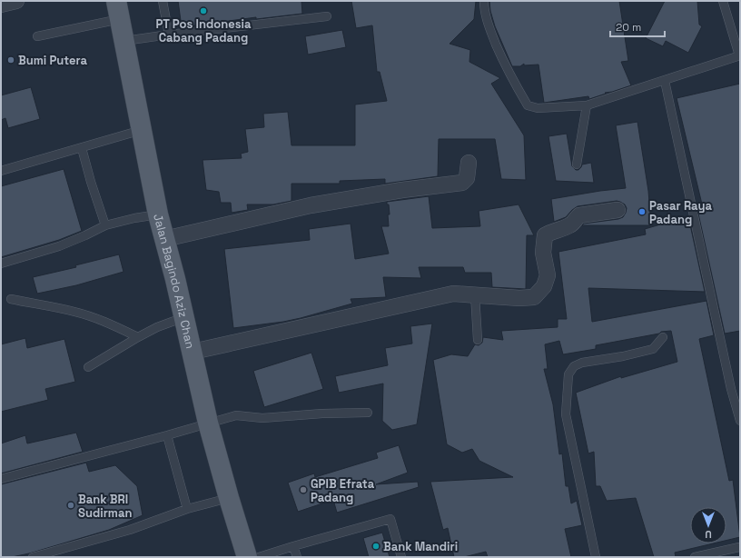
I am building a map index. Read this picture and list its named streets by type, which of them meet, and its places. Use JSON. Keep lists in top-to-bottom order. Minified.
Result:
{"streets":{"main road":["Jalan Bagindo Aziz Chan"]},"places":["PT Pos Indonesia Cabang Padang","Bumi Putera","Pasar Raya Padang","GPIB Efrata Padang","Bank BRI Sudirman","Bank Mandiri"],"scale_bar":"20 m","north":"bottom"}
